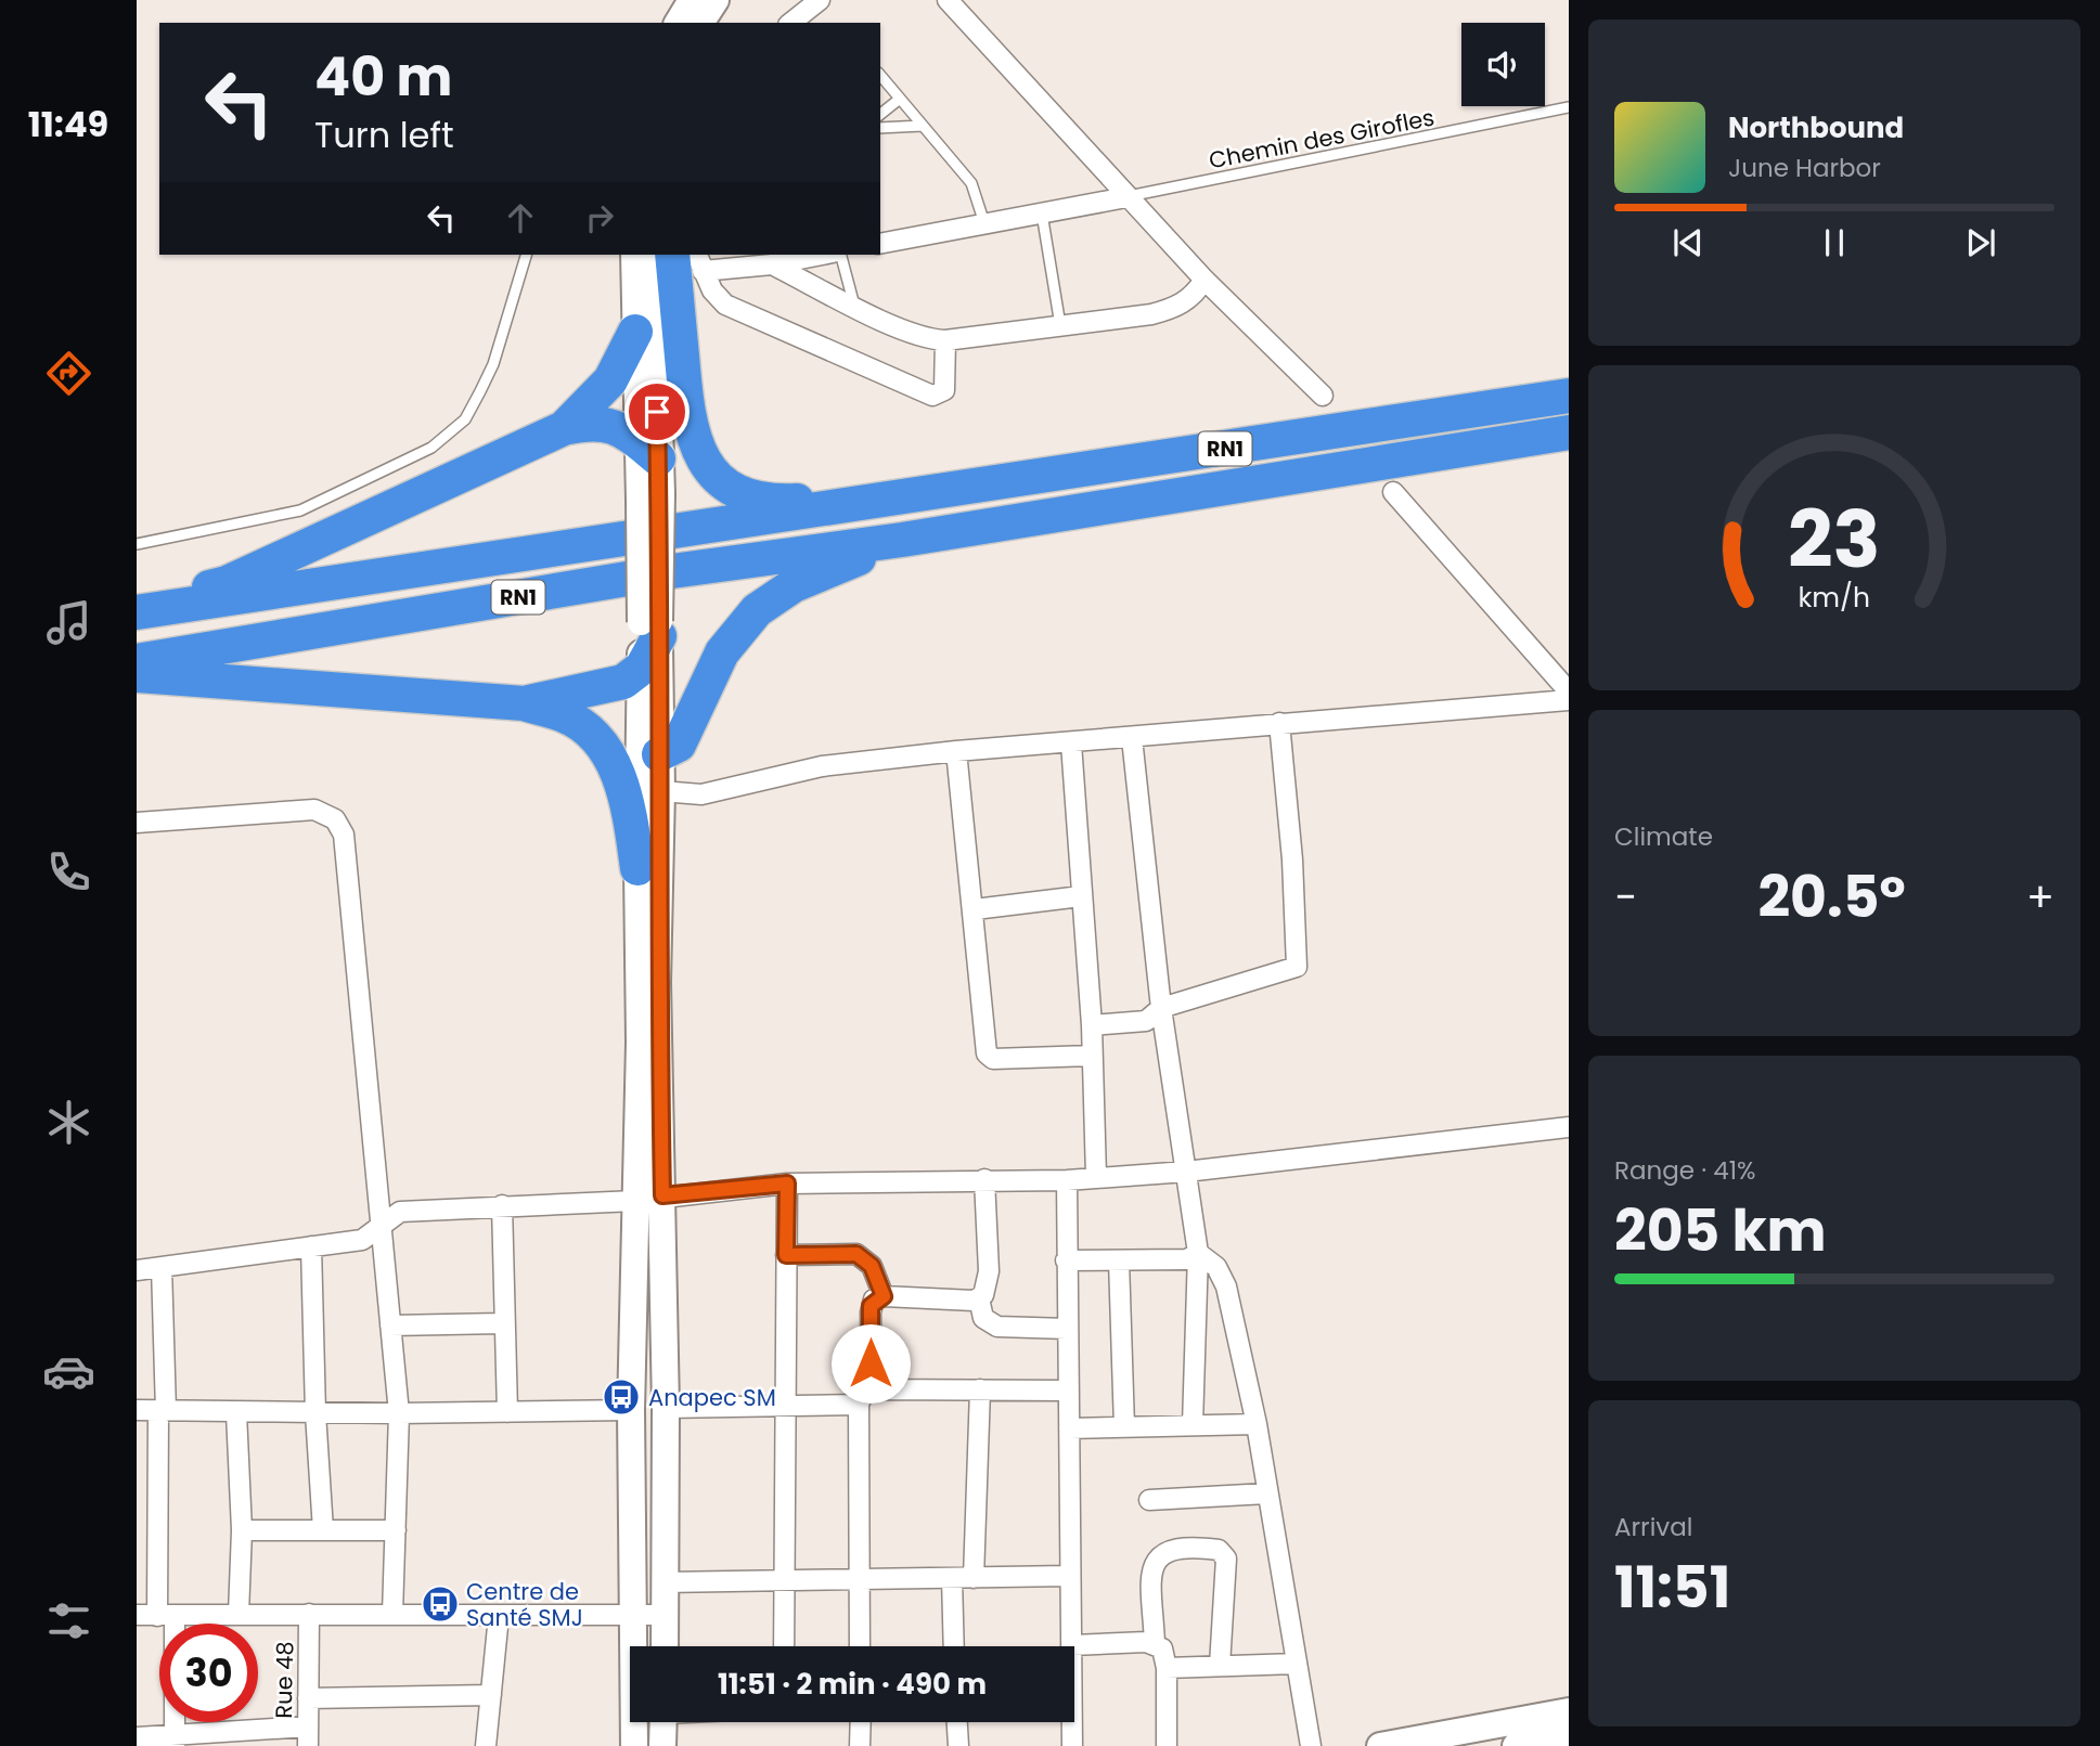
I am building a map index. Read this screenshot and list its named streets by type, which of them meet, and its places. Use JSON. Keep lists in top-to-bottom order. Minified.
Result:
{"streets":{"highway":["RN1"],"street":["Rue 48"],"lane":["Chemin des Girofles"]},"places":{"bus stop":["Anapec SM","Centre de Santé SMJ"]},"page":{"tabs":"11:49","turn":["40 m","Turn left"],"song":["Northbound","June Harbor"],"tile":["Climate",["Range · 41%","205 km"],["Arrival","11:51"]],"heat":["−","20.5°","+"],"limit":"30","trip":"11:51 · 2 min · 490 m","gauge":["23","km/h"]}}
